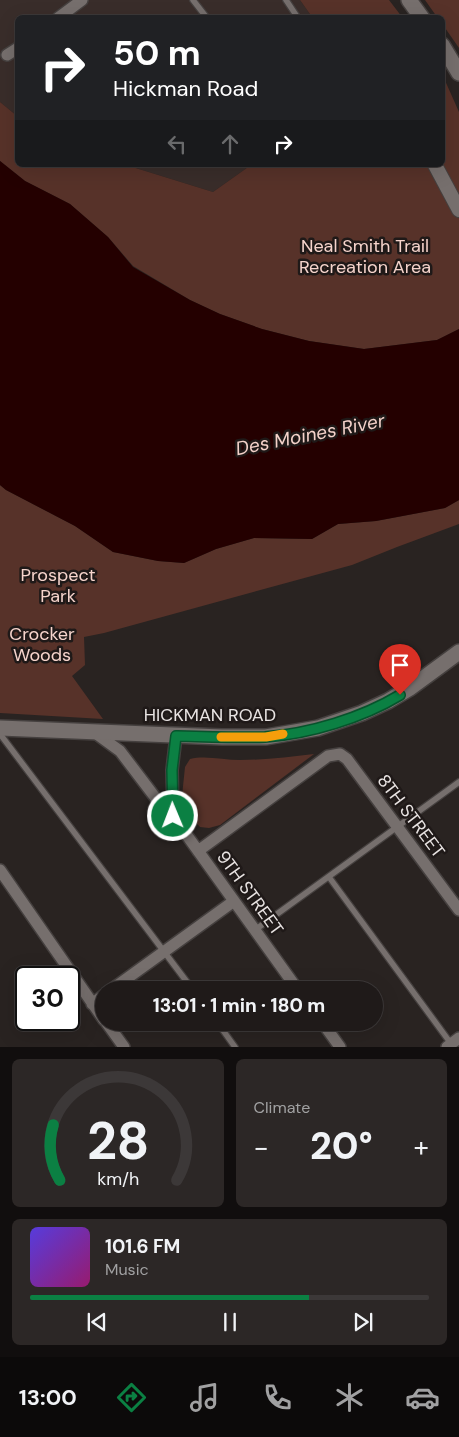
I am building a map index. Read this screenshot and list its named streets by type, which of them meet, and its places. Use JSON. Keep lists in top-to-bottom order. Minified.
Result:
{"streets":{"main road":["HICKMAN ROAD"],"street":["8TH STREET","9TH STREET"]},"crossings":[["HICKMAN ROAD","9TH STREET"],["8TH STREET","9TH STREET"]],"water":["Des Moines River"],"parks":["Neal Smith Trail Recreation Area","Prospect Park","Crocker Woods"],"page":{"turn":["50 m","Hickman Road"],"limit":"30","trip":"13:01 · 1 min · 180 m","tile":"Climate","heat":["−","20°","+"],"song":["101.6 FM","Music"],"tabs":"13:00","gauge":["28","km/h"]}}
